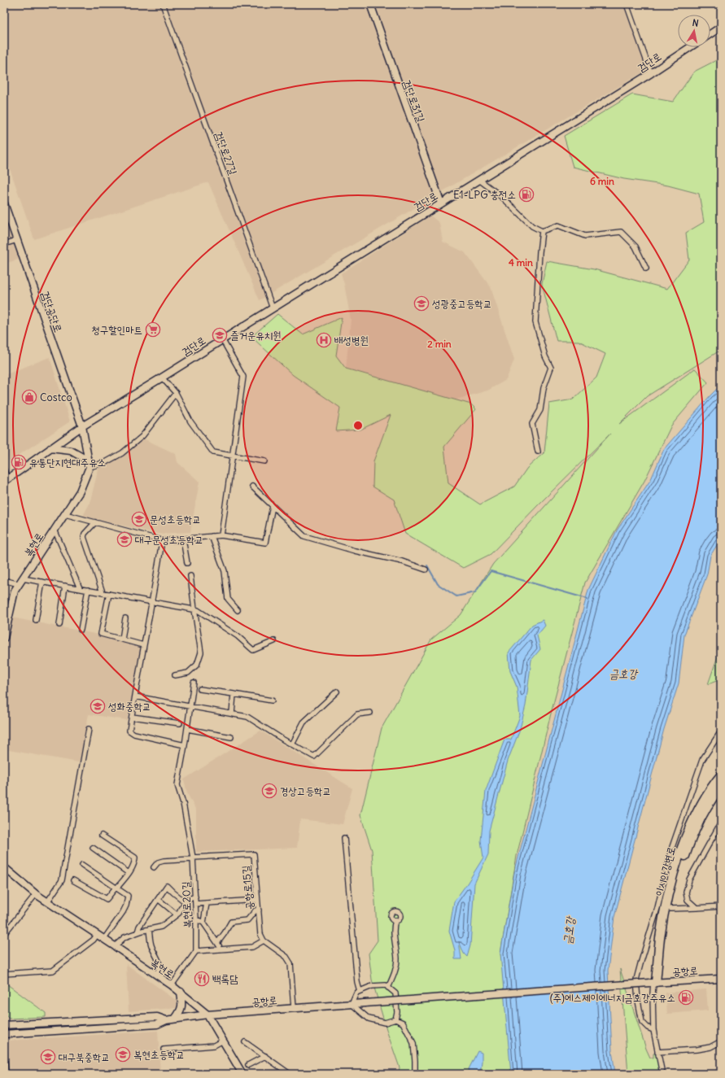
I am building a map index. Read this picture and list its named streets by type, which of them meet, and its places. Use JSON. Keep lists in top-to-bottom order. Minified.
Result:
{"streets":{"highway":["이시아강변로"],"main road":["검단로","검단로31길","검단공단로","복현로","공항로"],"street":["검단로27길","공항로15길","복현로20길"]},"crossings":[["검단로","검단로31길"],["검단로","검단로27길"],["검단로","검단공단로"],["복현로","공항로"],["이시아강변로","공항로"],["공항로15길","복현로20길"]],"water":["금호강"],"places":{"fuel station":["E1-LPG 충전소","유통단지현대주유소","(주)에스제이에너지금호강주유소"],"school or university":["성광중고등학교","즐거운유치원","문성초등학교","대구문성초등학교","성화중학교","경상고등학교","복현초등학교","대구북중학교"],"supermarket":["청구할인마트"],"hospital":["배성병원"],"shop":["Costco"],"restaurant":["백록담"]},"north":"top","rings":["6 min","4 min","2 min"]}
